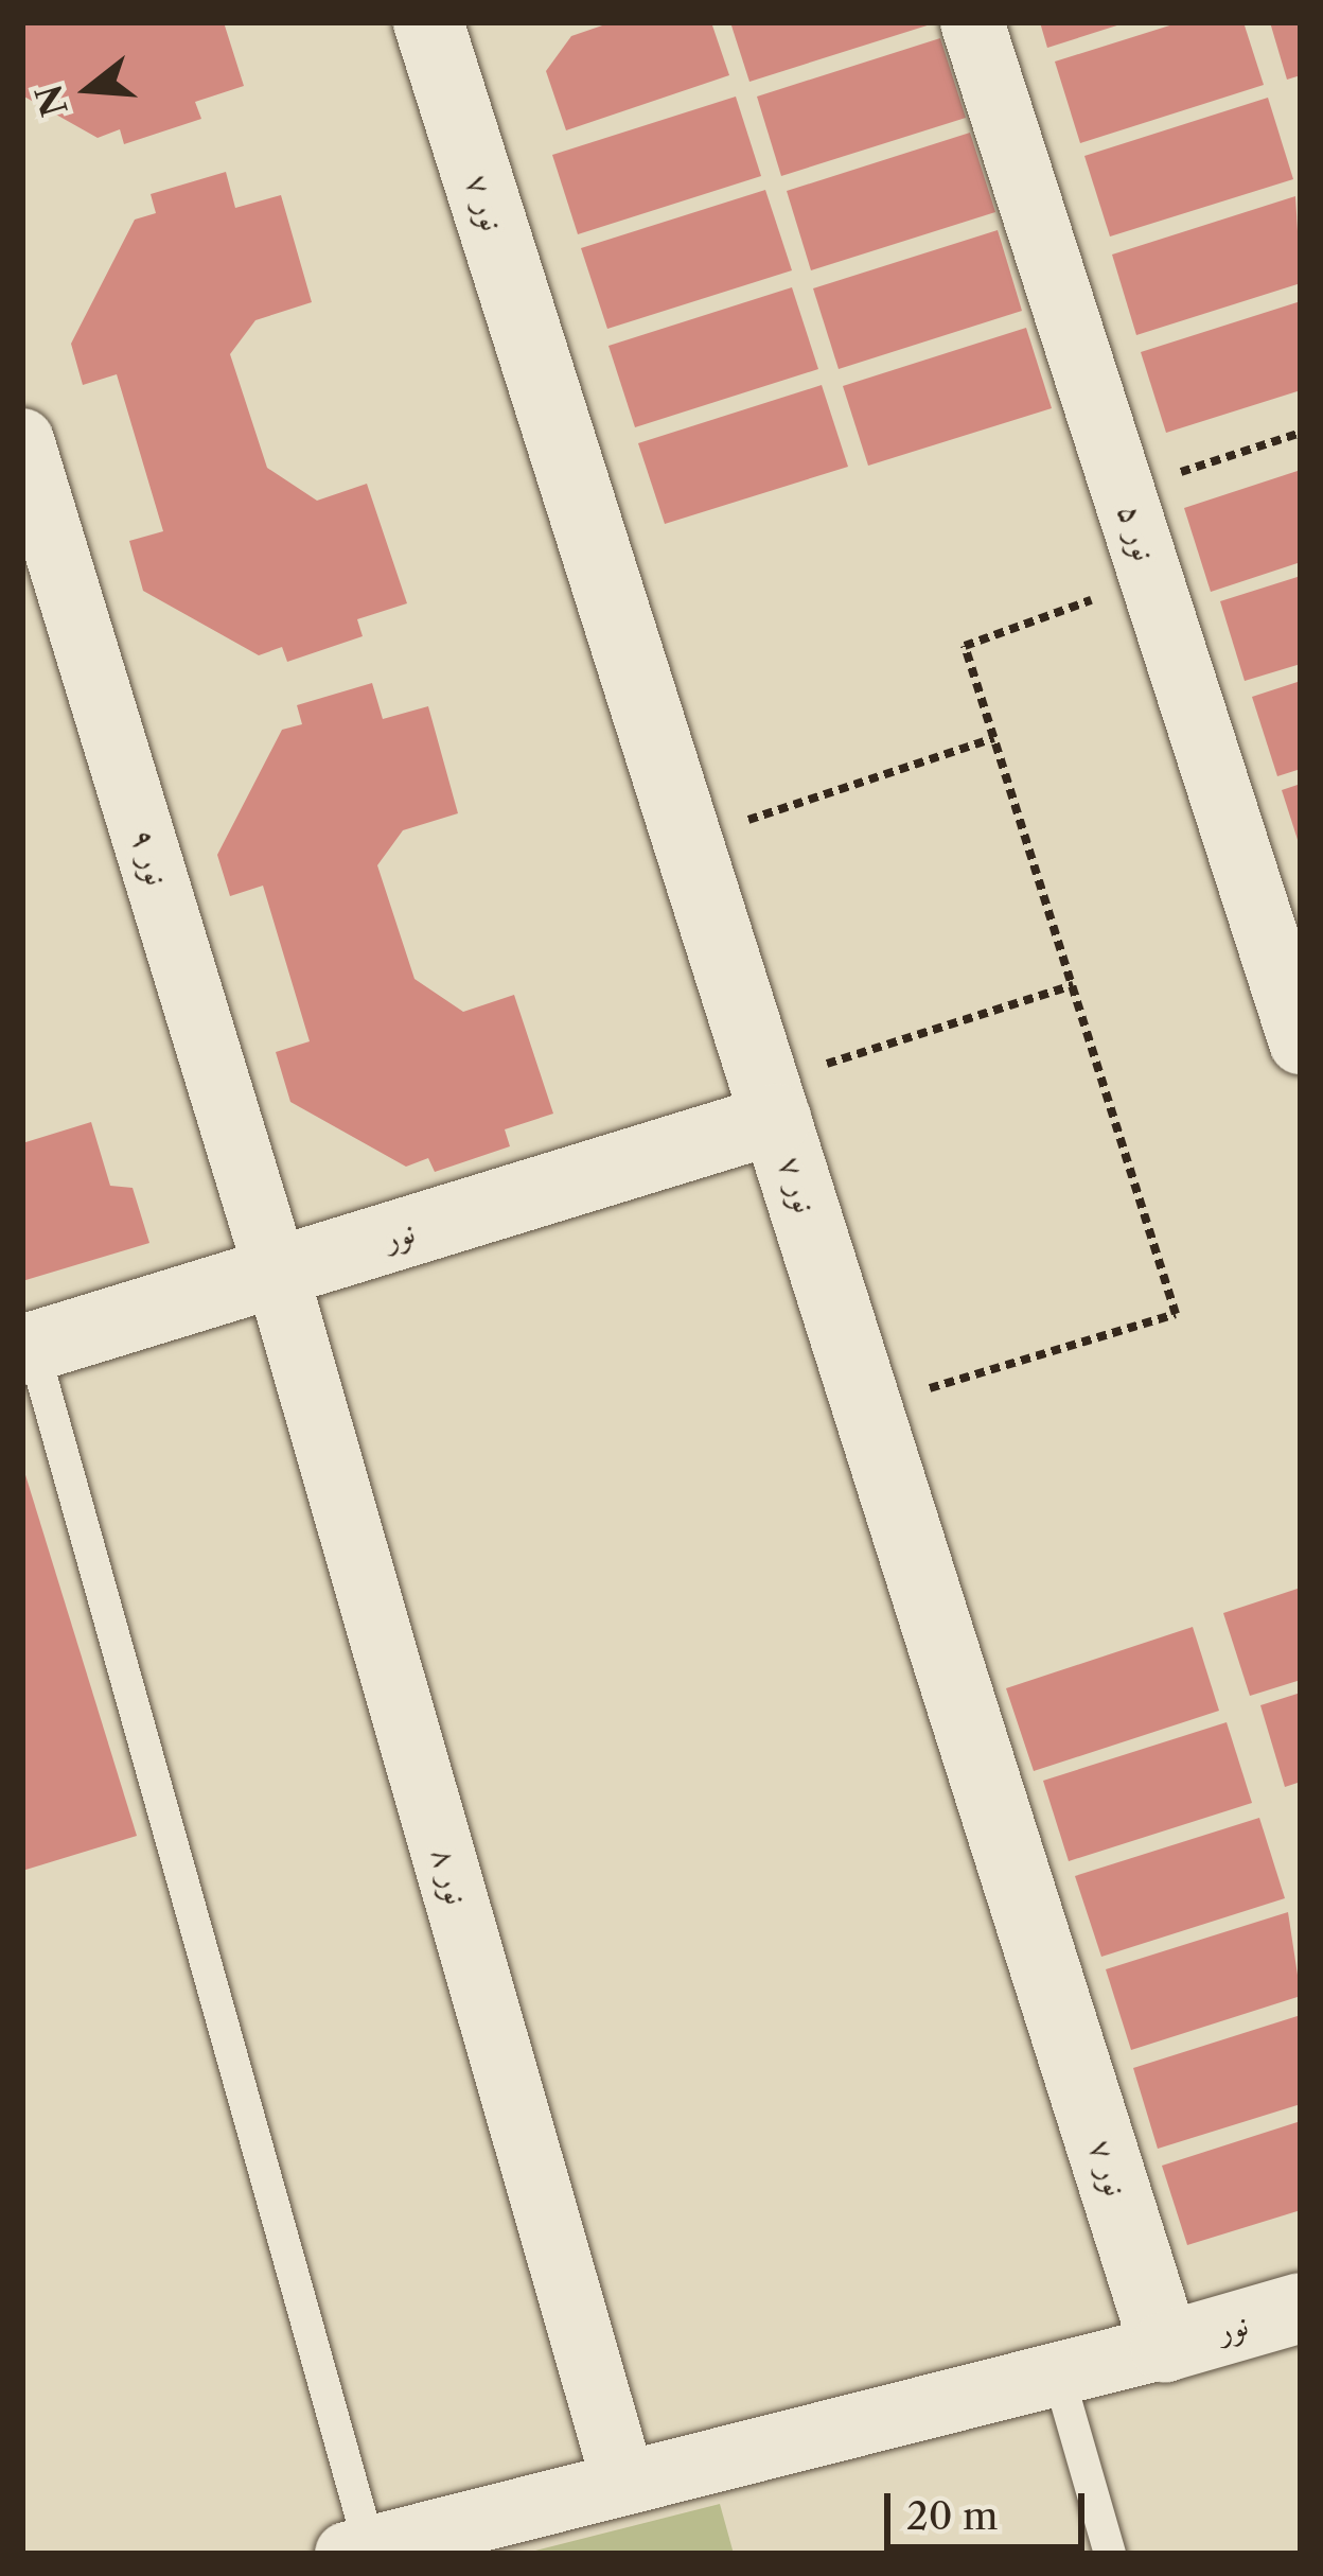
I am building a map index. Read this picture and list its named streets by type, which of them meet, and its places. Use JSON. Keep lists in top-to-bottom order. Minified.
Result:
{"streets":{"street":["نور ۷","نور ۵","نور ۹","نور","نور ۸"]},"crossings":[["نور ۷","نور"],["نور ۹","نور"],["نور ۹","نور ۸"],["نور","نور ۸"]],"scale_bar":"20 m","north":"left"}
